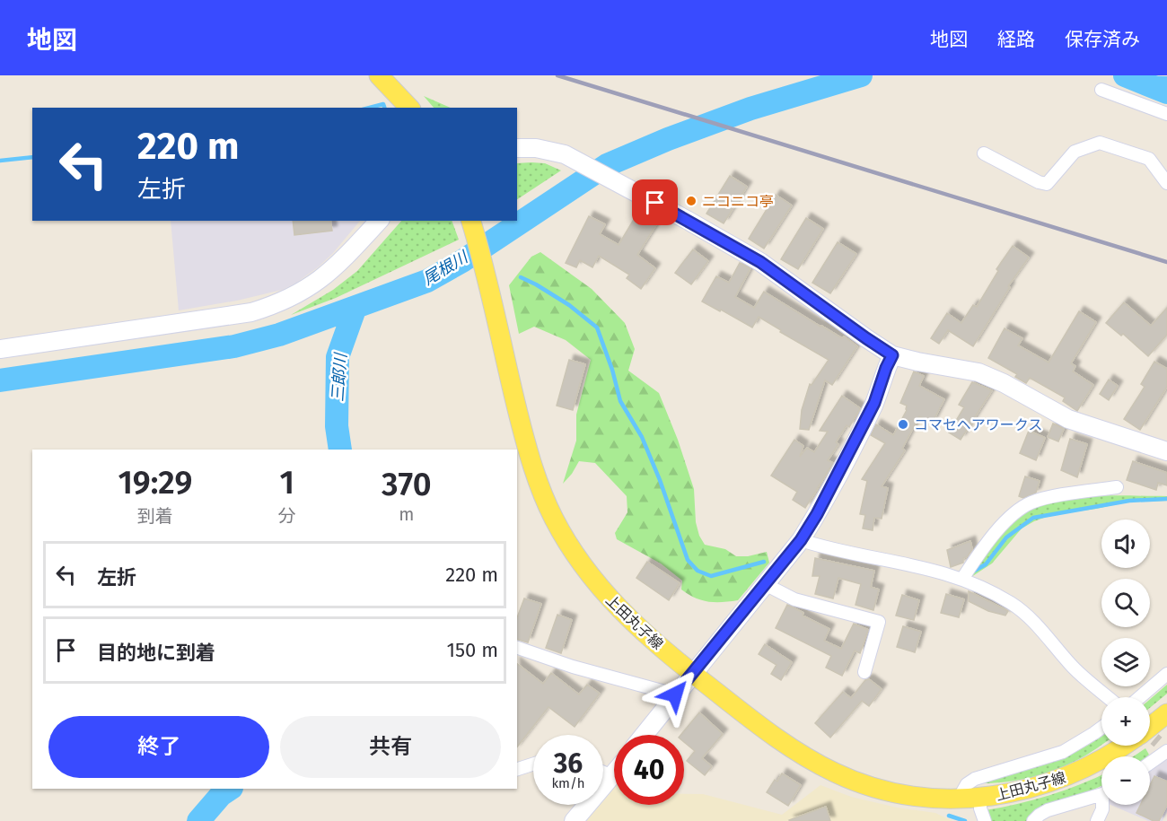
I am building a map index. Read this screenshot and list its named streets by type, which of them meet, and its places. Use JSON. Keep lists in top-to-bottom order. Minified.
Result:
{"streets":{"main road":["上田丸子線"]},"water":["尾根川","三郎川"],"places":["ニコニコ亭","コマセヘアワークス"],"page":{"header":"地図","nav":["地図","経路","保存済み"],"turn":["220 m","左折"],"eta":["19:29","到着","1","分","370","m"],"map_buttons":["+","−"],"list":[{"name":"左折","value":"220 m"},{"name":"目的地に到着","value":"150 m"}],"buttons":["終了","共有"],"speed":"36 km/h","limit":"40"}}
